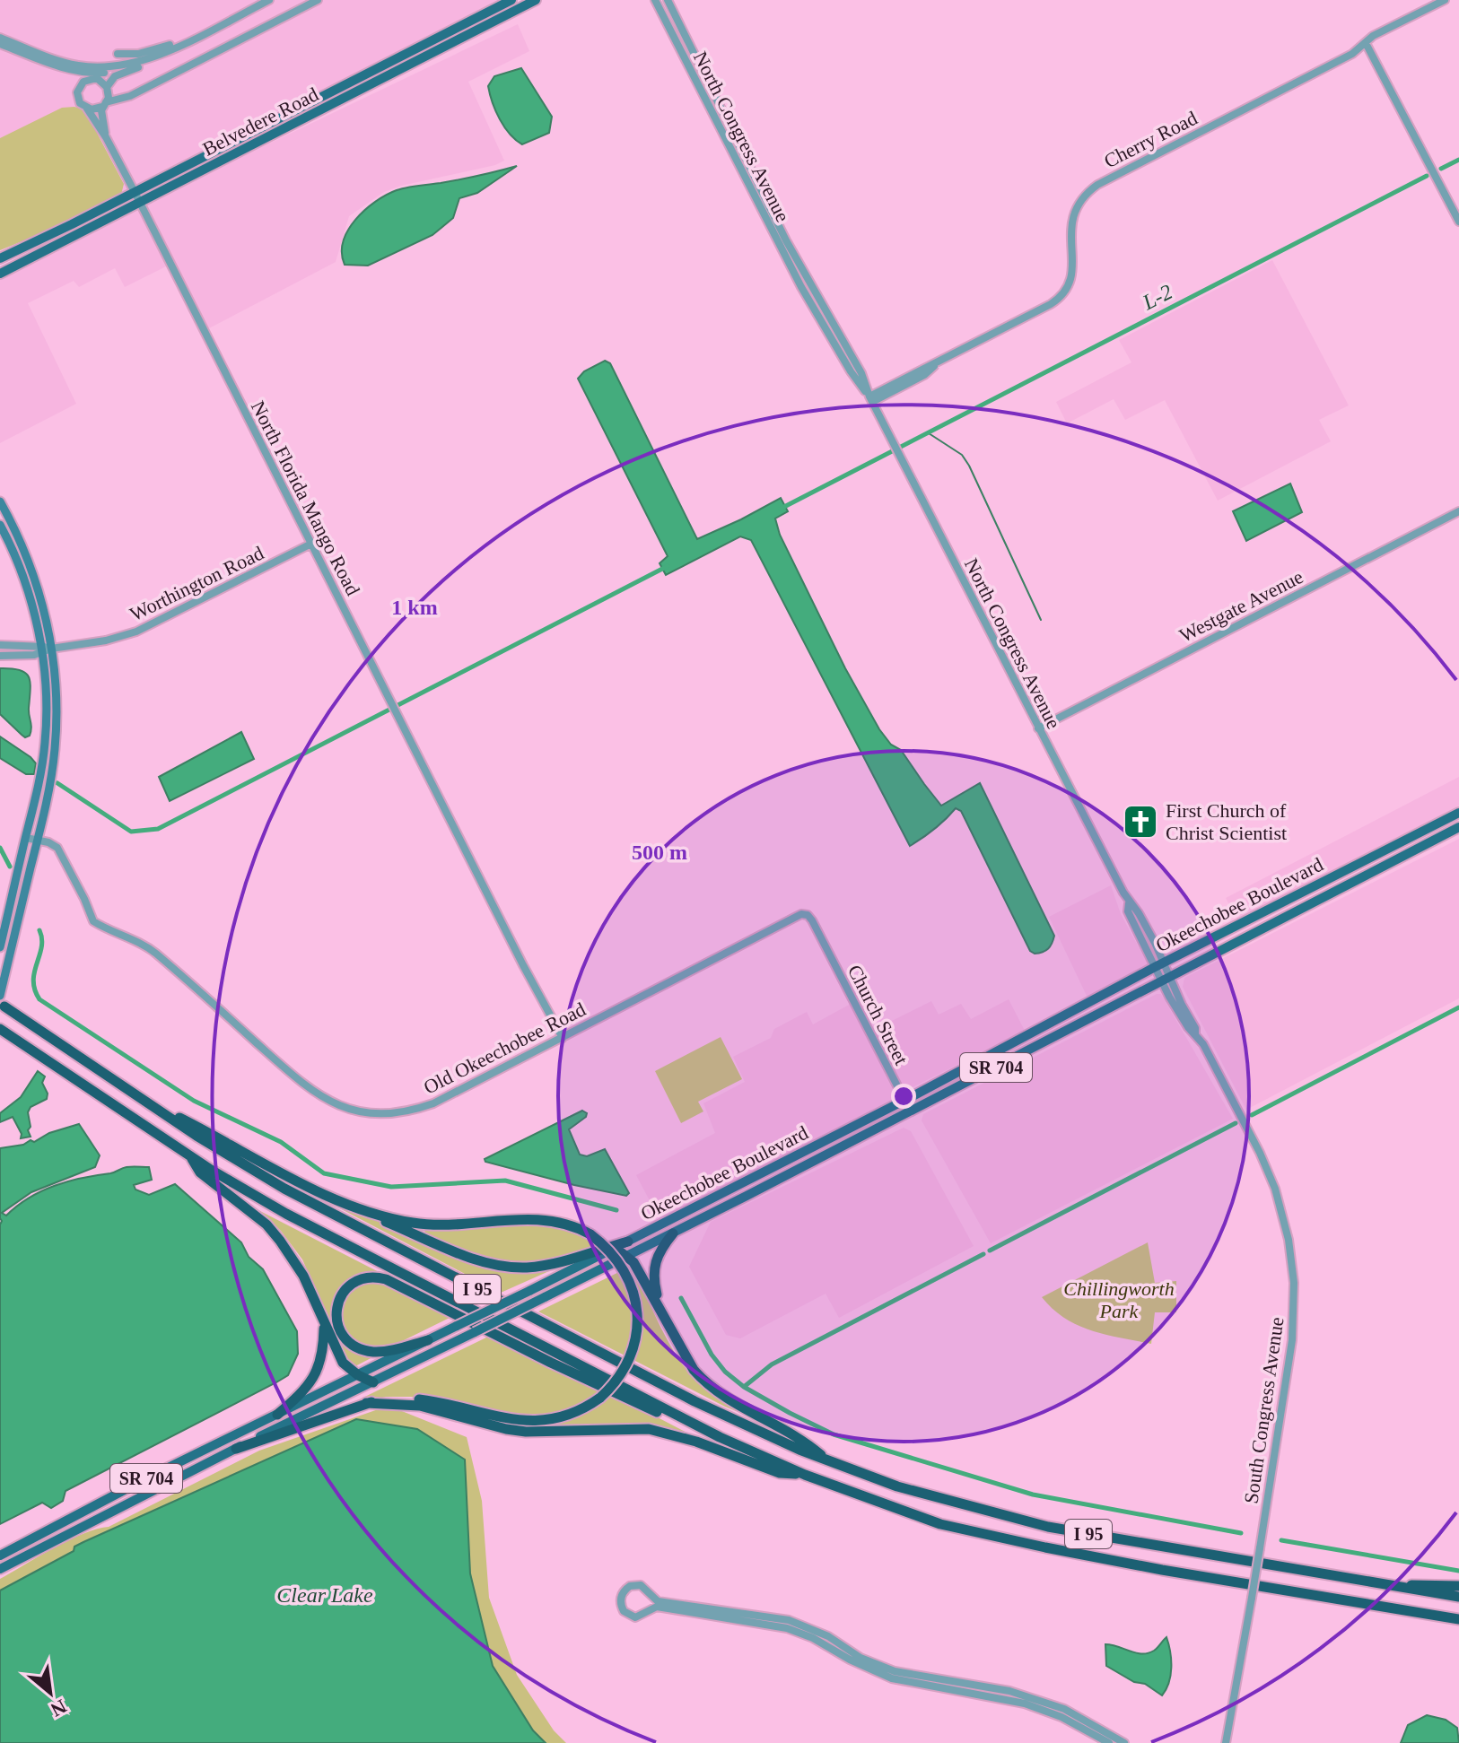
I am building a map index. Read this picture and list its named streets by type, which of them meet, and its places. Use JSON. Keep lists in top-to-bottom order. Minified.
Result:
{"streets":{"highway":["I 95"],"main road":["Belvedere Road","Okeechobee Boulevard","SR 704"],"street":["North Congress Avenue","Cherry Road","North Florida Mango Road","Worthington Road","Westgate Avenue","Church Street","Old Okeechobee Road","South Congress Avenue"]},"crossings":[["Belvedere Road","North Florida Mango Road"],["North Congress Avenue","Cherry Road"],["North Congress Avenue","Westgate Avenue"],["North Congress Avenue","Okeechobee Boulevard"],["North Congress Avenue","South Congress Avenue"],["North Florida Mango Road","Worthington Road"],["North Florida Mango Road","Old Okeechobee Road"],["Okeechobee Boulevard","Church Street"],["Okeechobee Boulevard","South Congress Avenue"],["Church Street","Old Okeechobee Road"]],"water":["L-2","Clear Lake"],"parks":["Chillingworth Park"],"places":{"church":["First Church of Christ Scientist"]},"north":"bottom right","rings":["1 km","500 m"]}
